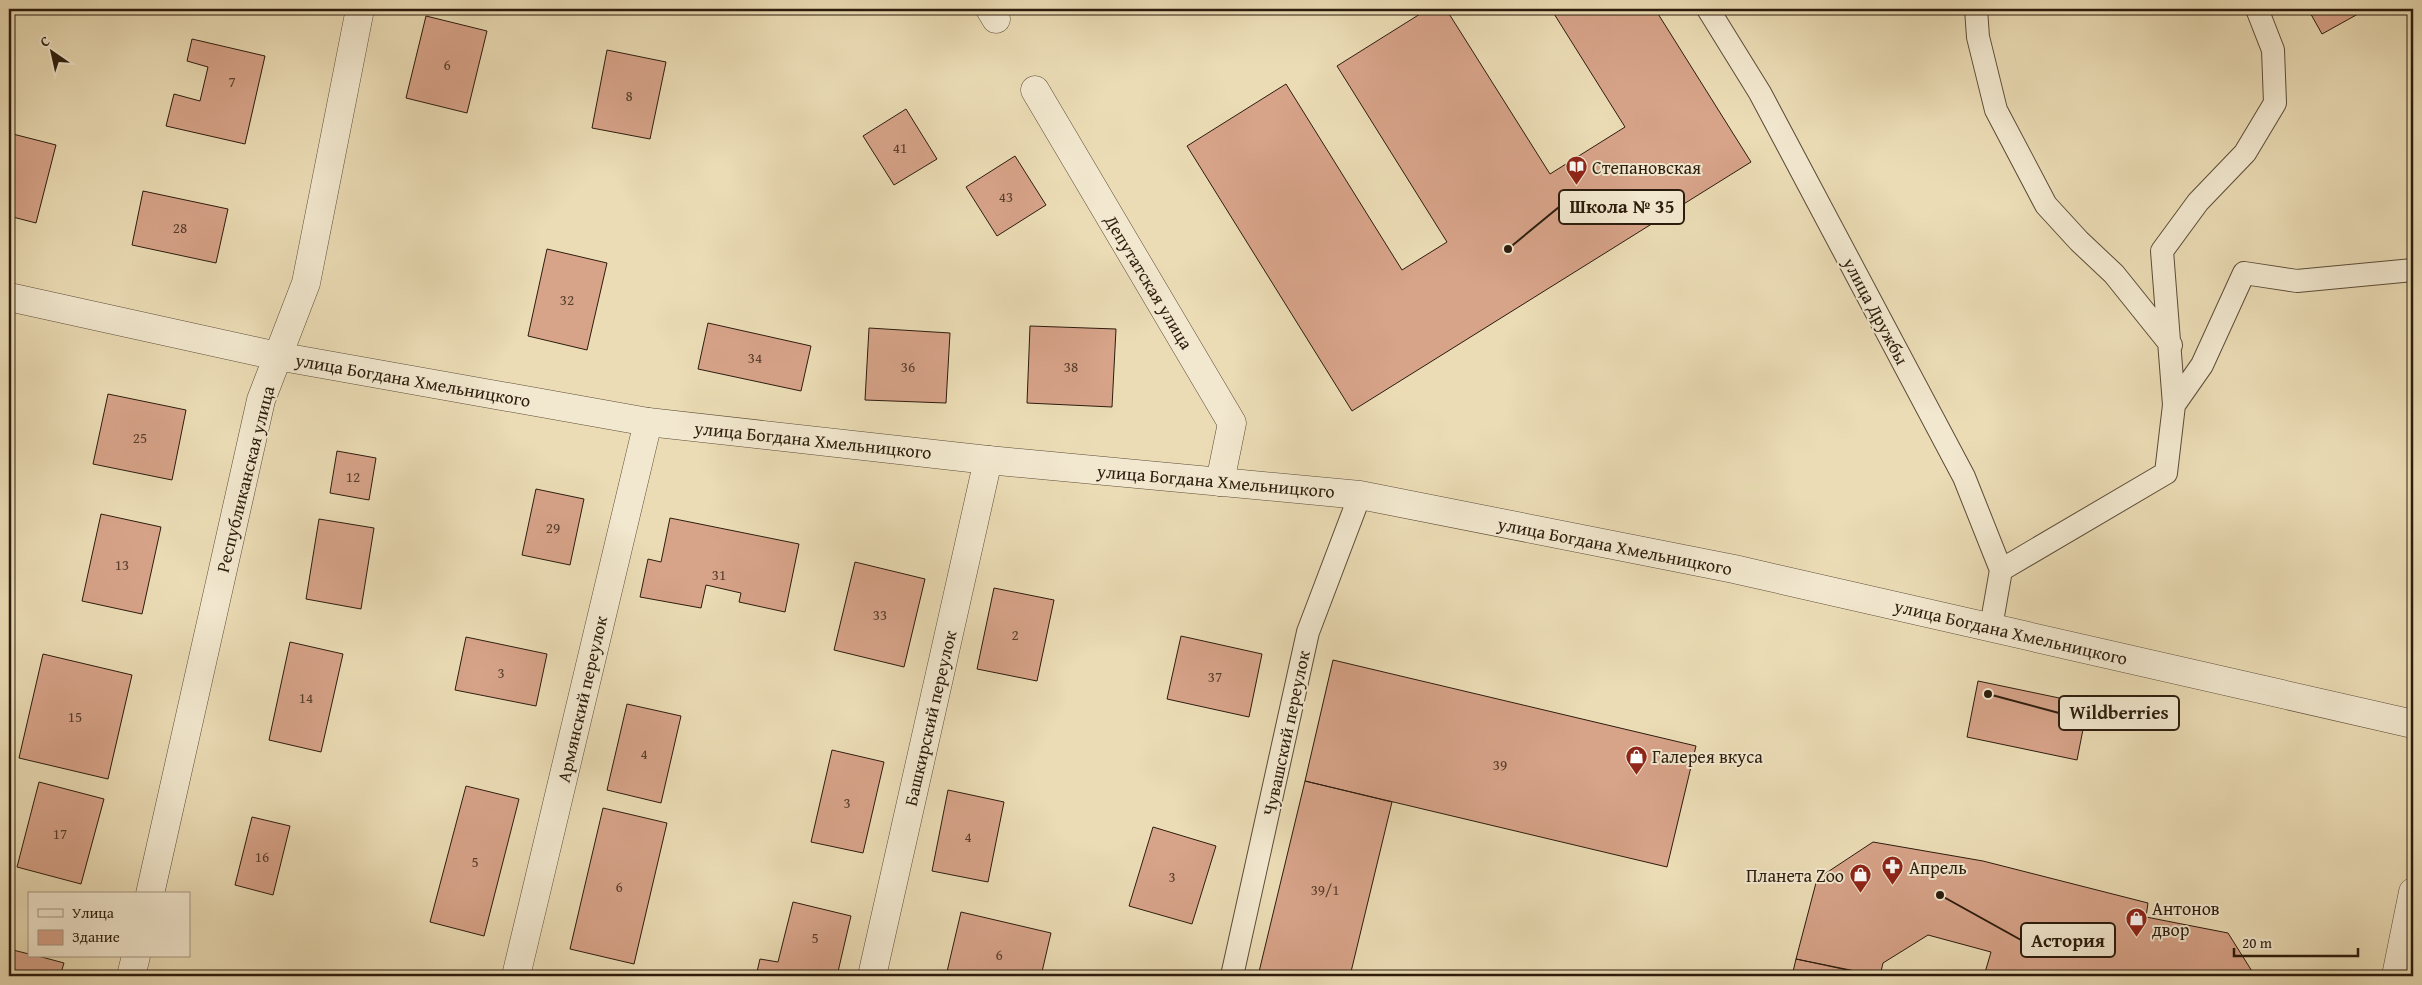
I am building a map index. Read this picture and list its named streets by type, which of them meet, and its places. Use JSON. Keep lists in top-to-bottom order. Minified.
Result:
{"streets":{"street":["Депутатская улица","улица Богдана Хмельницкого","Республиканская улица","Армянский переулок","Башкирский переулок"],"lane":["улица Дружбы","Чувашский переулок"]},"crossings":[["Депутатская улица","улица Богдана Хмельницкого"],["улица Богдана Хмельницкого","Республиканская улица"],["улица Богдана Хмельницкого","Армянский переулок"],["улица Богдана Хмельницкого","Башкирский переулок"],["улица Богдана Хмельницкого","Чувашский переулок"]],"places":{"library":["Степановская"],"other":["Школа № 35","Wildberries","Астория"],"shop":["Галерея вкуса","Планета Zoo","Антонов двор"],"pharmacy":["Апрель"]},"house_numbers":["6","7","8","41","43","28","32","34","36","38","25","12","29","13","31","33","2","3","37","14","15","4","39","3","17","4","16","5","3","6","39/1","5","6"],"legend":["Улица","Здание"],"scale_bar":"20 m","north":"top left"}
